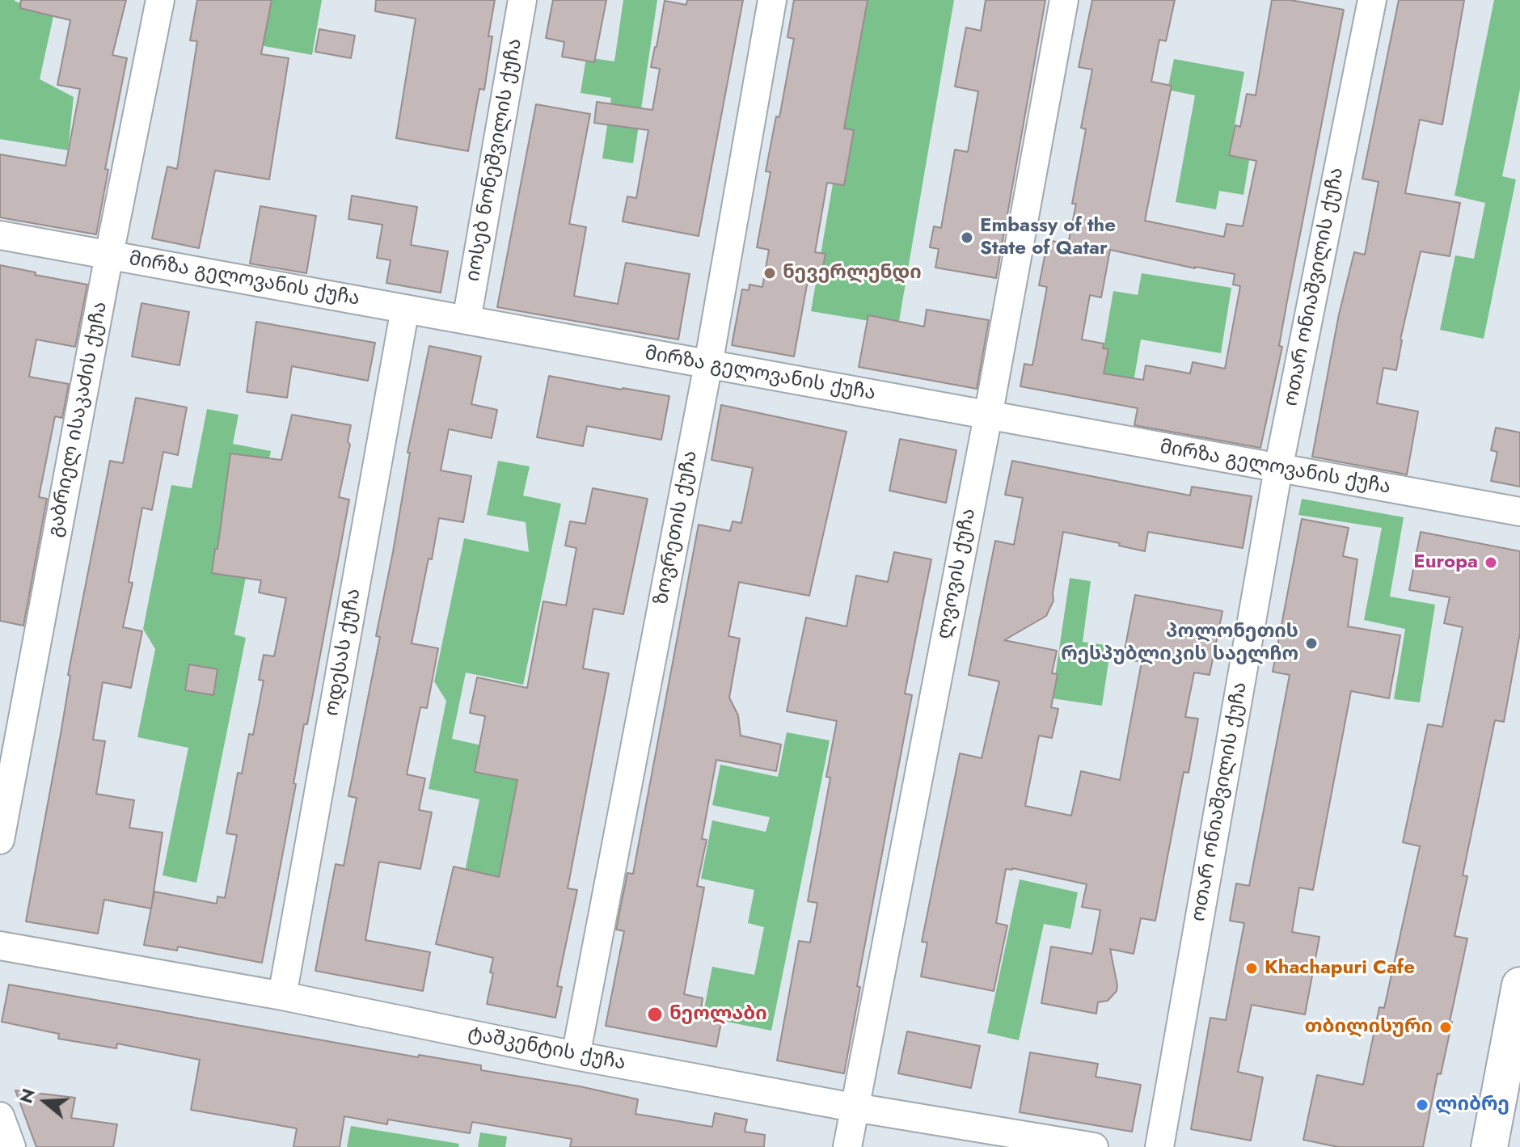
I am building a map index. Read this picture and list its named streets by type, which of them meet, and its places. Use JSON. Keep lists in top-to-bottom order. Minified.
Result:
{"streets":{"street":["იოსებ ნონეშვილის ქუჩა","მირზა გელოვანის ქუჩა","ოთარ ონიაშვილის ქუჩა","გაბრიელ ისაკაძის ქუჩა","ზოვრეთის ქუჩა","ლვოვის ქუჩა","ოდესას ქუჩა","ტაშკენტის ქუჩა"]},"crossings":[["იოსებ ნონეშვილის ქუჩა","მირზა გელოვანის ქუჩა"],["მირზა გელოვანის ქუჩა","ოთარ ონიაშვილის ქუჩა"],["მირზა გელოვანის ქუჩა","გაბრიელ ისაკაძის ქუჩა"],["მირზა გელოვანის ქუჩა","ზოვრეთის ქუჩა"],["მირზა გელოვანის ქუჩა","ლვოვის ქუჩა"],["მირზა გელოვანის ქუჩა","ოდესას ქუჩა"],["ზოვრეთის ქუჩა","ტაშკენტის ქუჩა"],["ლვოვის ქუჩა","ტაშკენტის ქუჩა"],["ოდესას ქუჩა","ტაშკენტის ქუჩა"]],"places":["Embassy of the State of Qatar","ნევერლენდი","Europa","პოლონეთის რესპუბლიკის საელჩო","Khachapuri Cafe","ნეოლაბი","თბილისური","ლიბრე"],"north":"left"}
